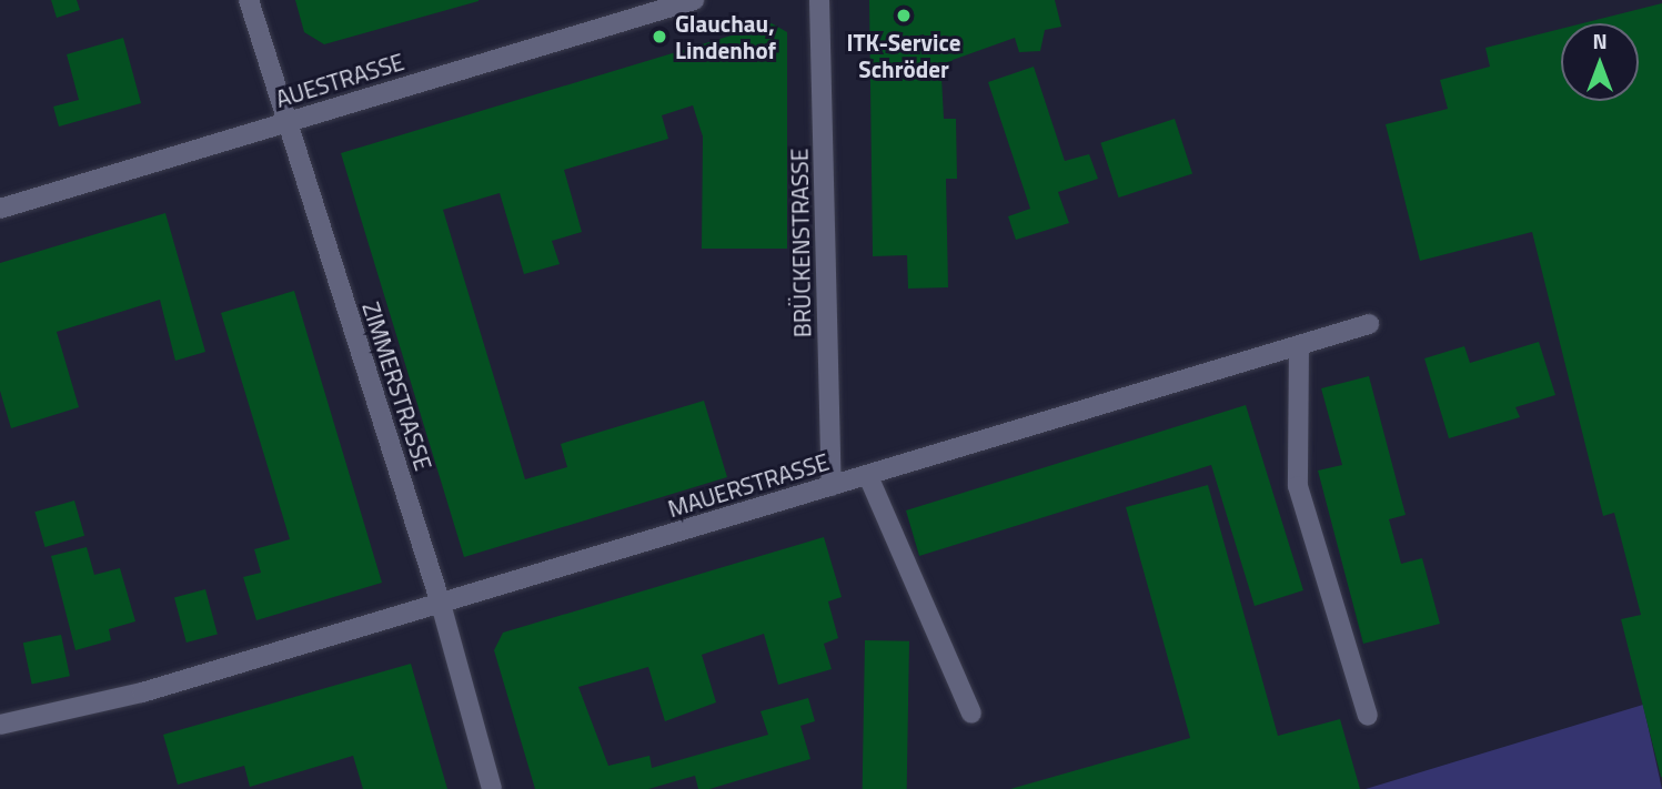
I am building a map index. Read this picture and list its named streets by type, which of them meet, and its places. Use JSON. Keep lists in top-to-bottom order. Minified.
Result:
{"streets":{"street":["AUESTRASSE","BRÜCKENSTRASSE","ZIMMERSTRASSE","MAUERSTRASSE"]},"crossings":[["AUESTRASSE","ZIMMERSTRASSE"],["BRÜCKENSTRASSE","MAUERSTRASSE"],["ZIMMERSTRASSE","MAUERSTRASSE"]],"places":["ITK-Service Schröder","Glauchau, Lindenhof"],"north":"top"}
